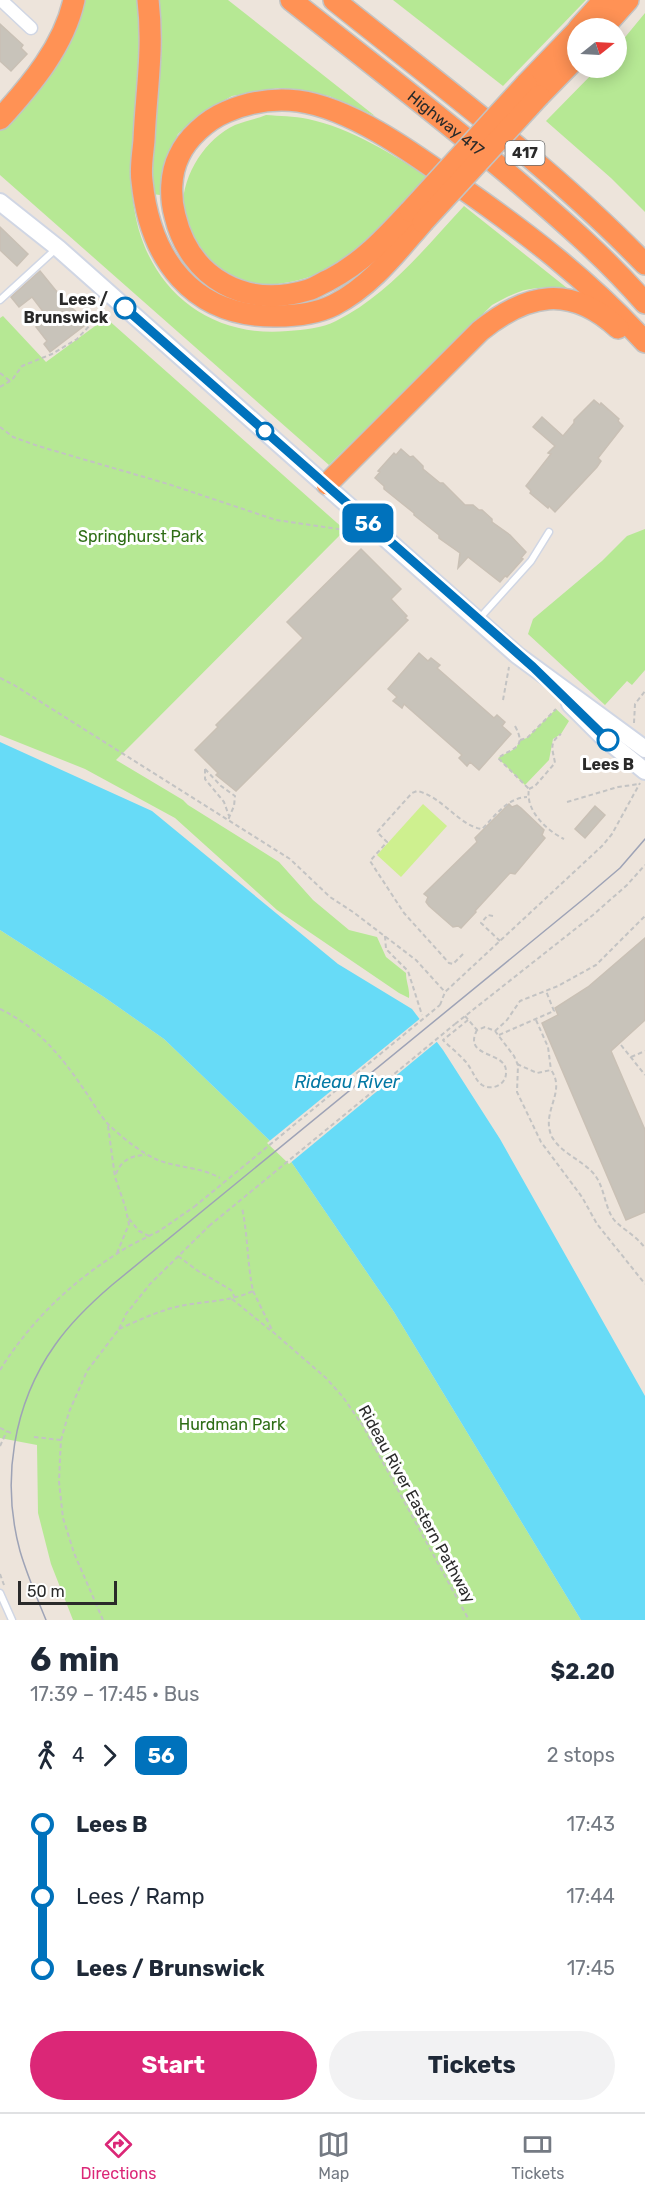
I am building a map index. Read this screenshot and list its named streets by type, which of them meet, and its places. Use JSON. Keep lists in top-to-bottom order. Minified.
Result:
{"streets":{"highway":["Highway 417","417"],"path":["Rideau River Eastern Pathway"]},"water":["Rideau River"],"parks":["Springhurst Park","Hurdman Park"],"places":["Lees / Brunswick","Lees B"],"lines":["bus line 56"],"scale_bar":"50 m","north":"right","page":{"on_map":"56","scale":"50 m","heading":["6 min","17:39 – 17:45 · Bus","$2.20"],"legs":["4","56","2 stops"],"list":[{"name":"Lees B","value":"17:43"},{"name":"Lees / Ramp","value":"17:44"},{"name":"Lees / Brunswick","value":"17:45"}],"buttons":["Start","Tickets"],"tabs":["Directions","Map","Tickets"]}}
